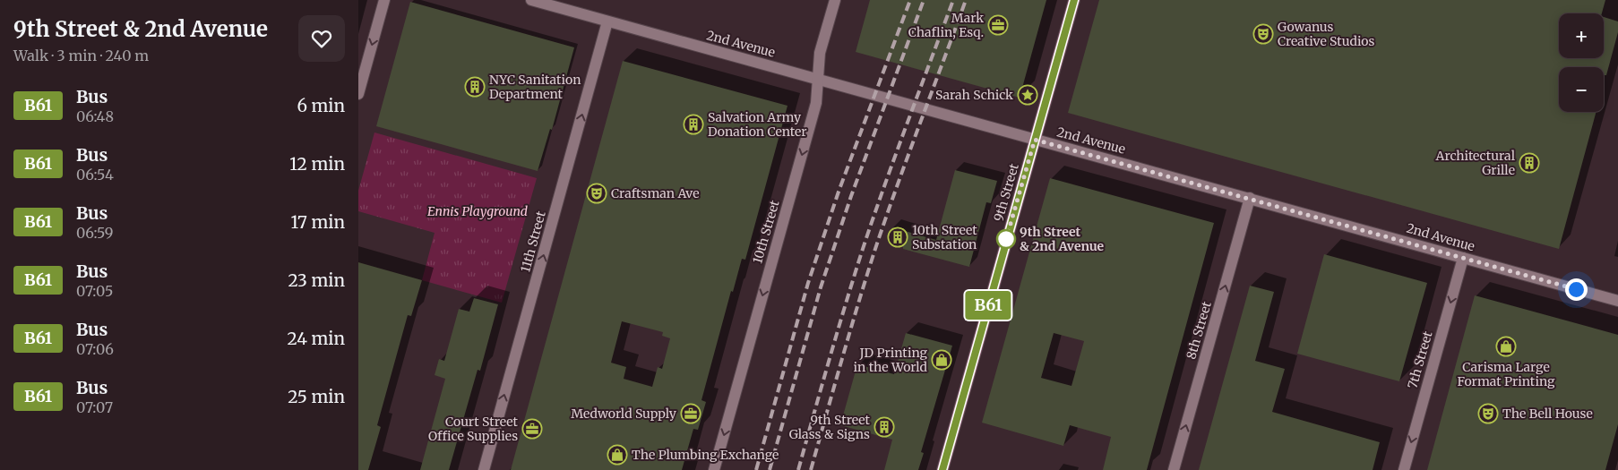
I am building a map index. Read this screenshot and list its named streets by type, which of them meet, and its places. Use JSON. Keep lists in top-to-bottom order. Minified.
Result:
{"streets":{"main road":["9th Street"],"street":["2nd Avenue","10th Street","11th Street","8th Street","7th Street"]},"crossings":[["2nd Avenue","9th Street"],["2nd Avenue","10th Street"],["2nd Avenue","11th Street"],["2nd Avenue","8th Street"],["2nd Avenue","7th Street"]],"one_way":["10th Street","11th Street","8th Street","7th Street"],"parks":["Ennis Playground"],"places":{"office":["Mark Chaflin, Esq.","Medworld Supply","Court Street Office Supplies"],"theatre":["Gowanus Creative Studios","Craftsman Ave","The Bell House"],"building":["NYC Sanitation Department","Salvation Army Donation Center","Architectural Grille","10th Street Substation","9th Street Glass & Signs"],"place":["Sarah Schick"],"other":["9th Street & 2nd Avenue"],"shop":["Carisma Large Format Printing","JD Printing in the World","The Plumbing Exchange"]},"lines":["bus line B61"],"page":{"heading":["9th Street & 2nd Avenue","Walk · 3 min · 240 m"],"on_map":"B61","map_buttons":["+","−"],"list":[{"mark":"B61","name":"Bus","note":"06:48","value":"6 min"},{"mark":"B61","name":"Bus","note":"06:54","value":"12 min"},{"mark":"B61","name":"Bus","note":"06:59","value":"17 min"},{"mark":"B61","name":"Bus","note":"07:05","value":"23 min"},{"mark":"B61","name":"Bus","note":"07:06","value":"24 min"},{"mark":"B61","name":"Bus","note":"07:07","value":"25 min"}]}}
